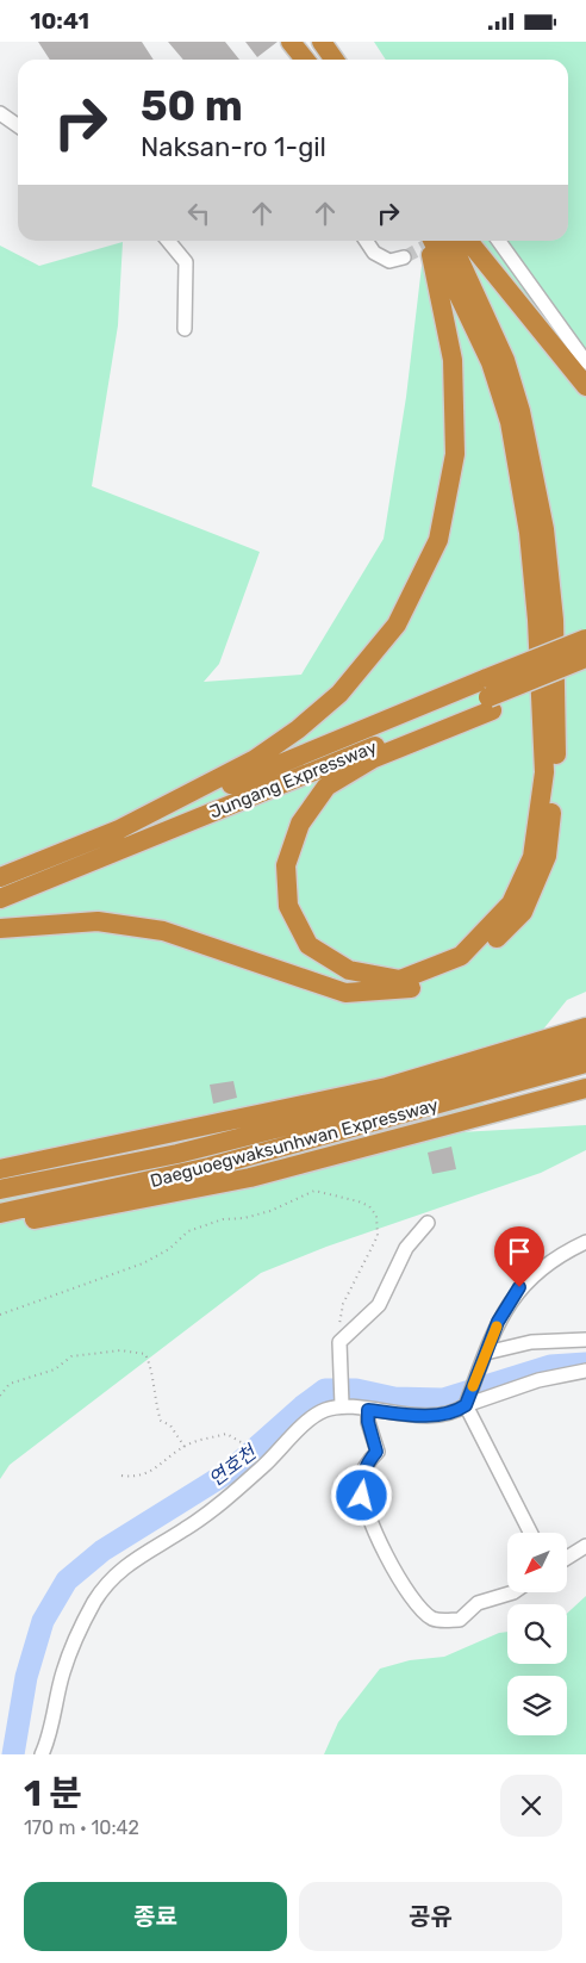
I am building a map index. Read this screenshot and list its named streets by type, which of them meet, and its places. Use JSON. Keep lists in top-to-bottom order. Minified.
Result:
{"streets":{"highway":["Jungang Expressway","Daeguoegwaksunhwan Expressway"]},"water":["연호천"],"north":"bottom left","page":{"status":"10:41","turn":["50 m","Naksan-ro 1-gil"],"heading":["1 분","170 m · 10:42"],"buttons":["종료","공유"]}}
